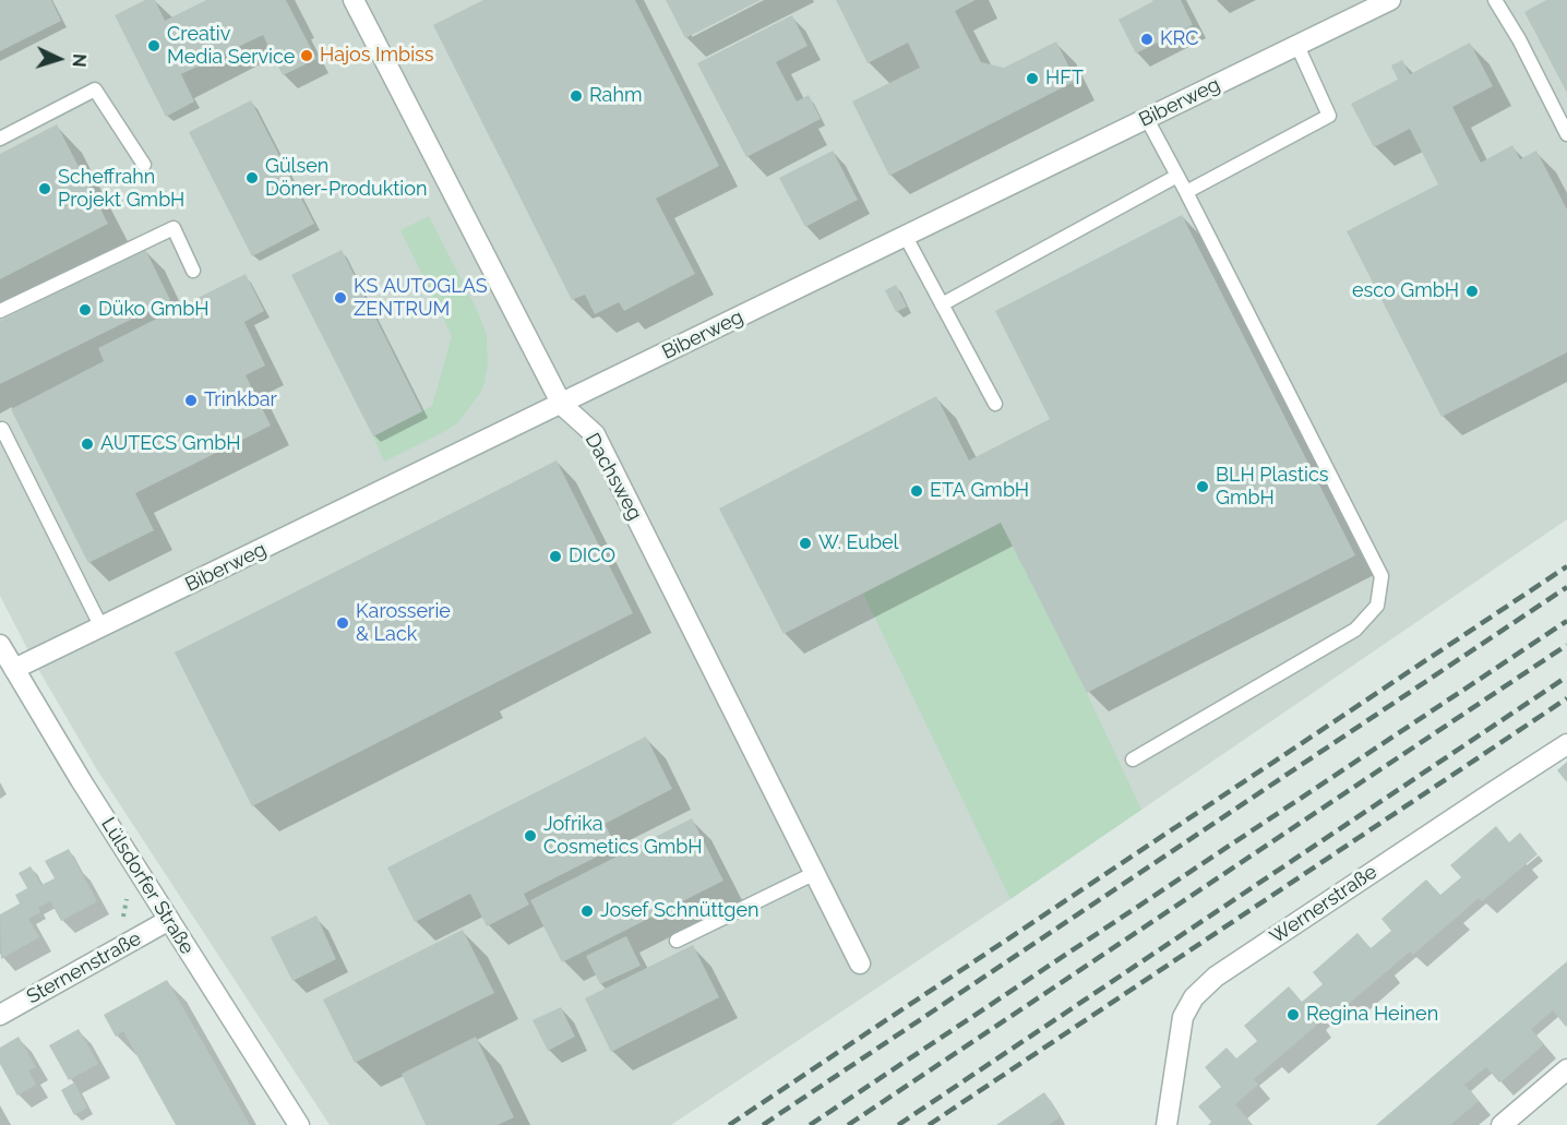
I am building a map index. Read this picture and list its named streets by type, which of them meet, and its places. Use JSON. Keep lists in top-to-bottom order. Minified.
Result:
{"streets":{"street":["Biberweg","Dachsweg","Lülsdorfer Straße","Wernerstraße","Sternenstraße"]},"crossings":[["Biberweg","Dachsweg"],["Biberweg","Lülsdorfer Straße"],["Lülsdorfer Straße","Sternenstraße"]],"places":["KRC","Creativ Media Service","Hajos Imbiss","HFT","Rahm","Gülsen Döner-Produktion","Scheffrahn Projekt GmbH","esco GmbH","KS AUTOGLAS ZENTRUM","Düko GmbH","Trinkbar","AUTECS GmbH","BLH Plastics GmbH","ETA GmbH","W. Eubel","DICO","Karosserie & Lack","Jofrika Cosmetics GmbH","Josef Schnüttgen","Regina Heinen"],"north":"right"}
